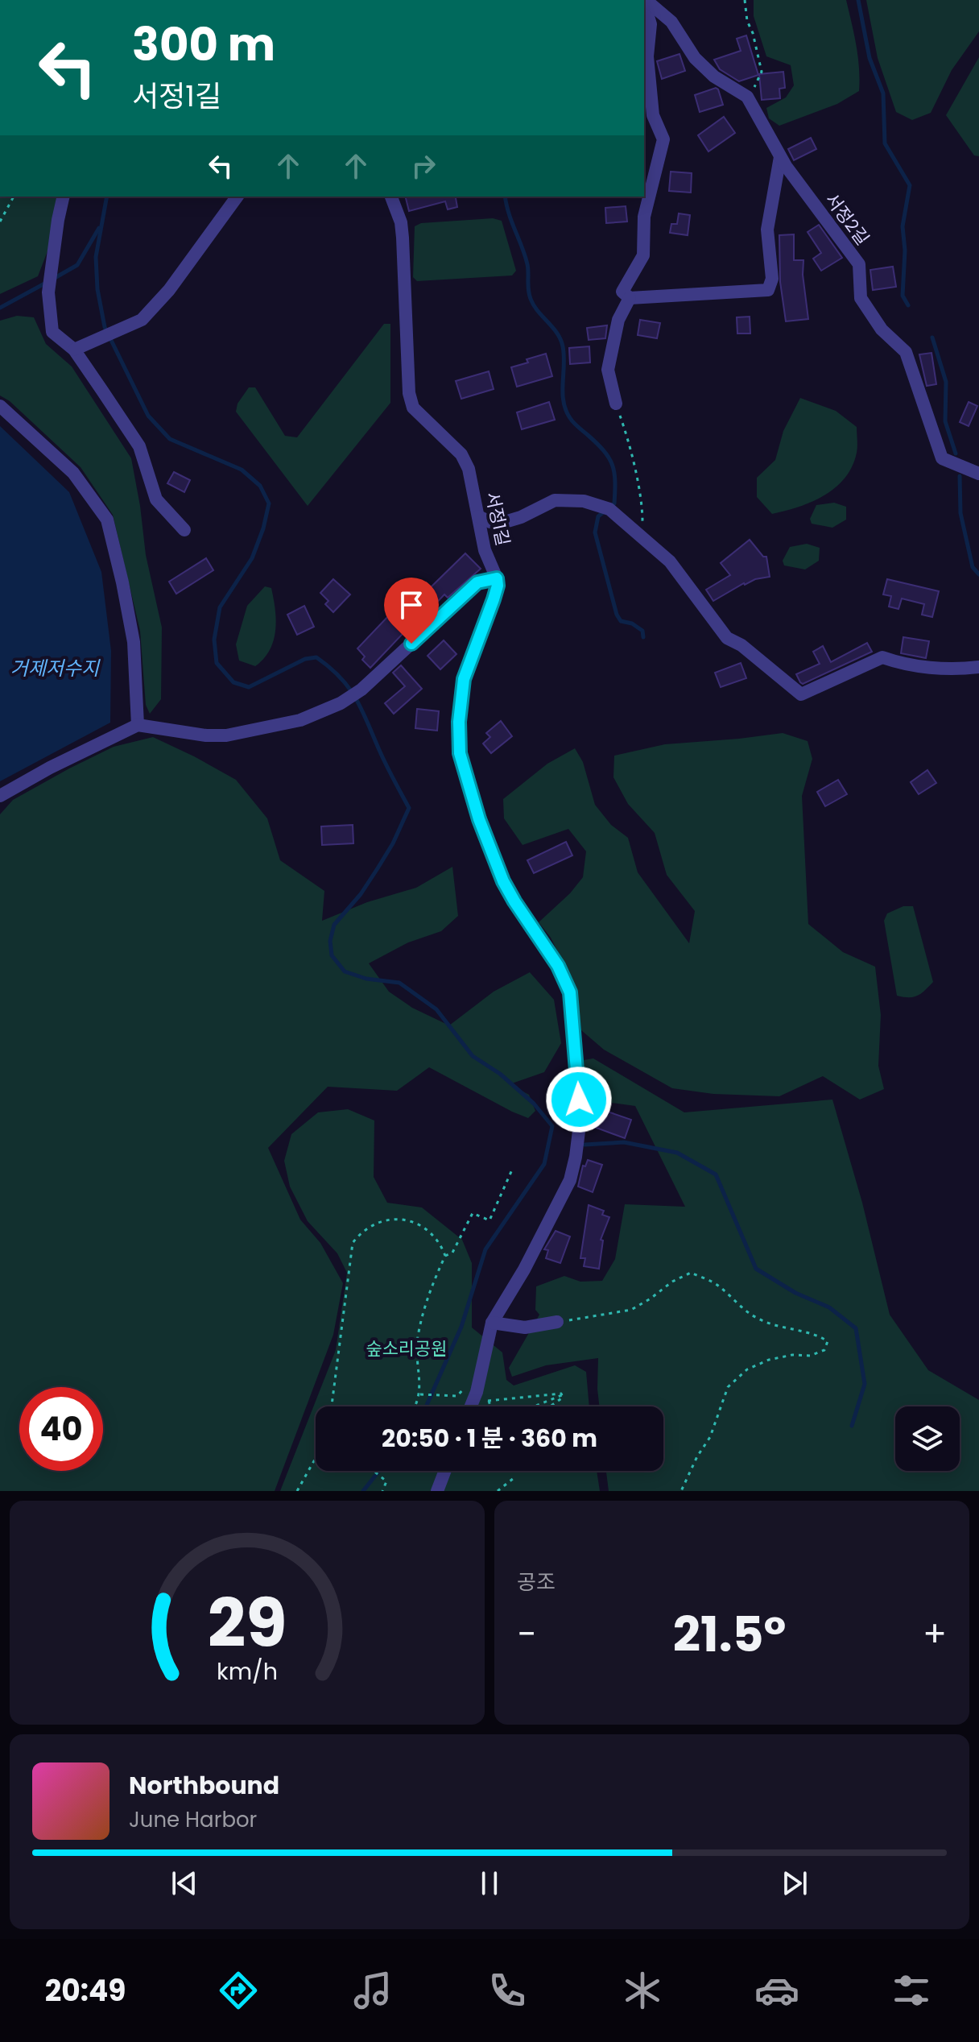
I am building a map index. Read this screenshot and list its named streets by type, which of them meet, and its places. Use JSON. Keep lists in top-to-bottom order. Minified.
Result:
{"streets":{"street":["서정2길","서정1길"]},"water":["거제저수지"],"parks":["숲소리공원"],"page":{"turn":["300 m","서정1길"],"limit":"40","trip":"20:50 · 1 분 · 360 m","tile":"공조","heat":["−","21.5°","+"],"song":["Northbound","June Harbor"],"tabs":"20:49","gauge":["29","km/h"]}}
